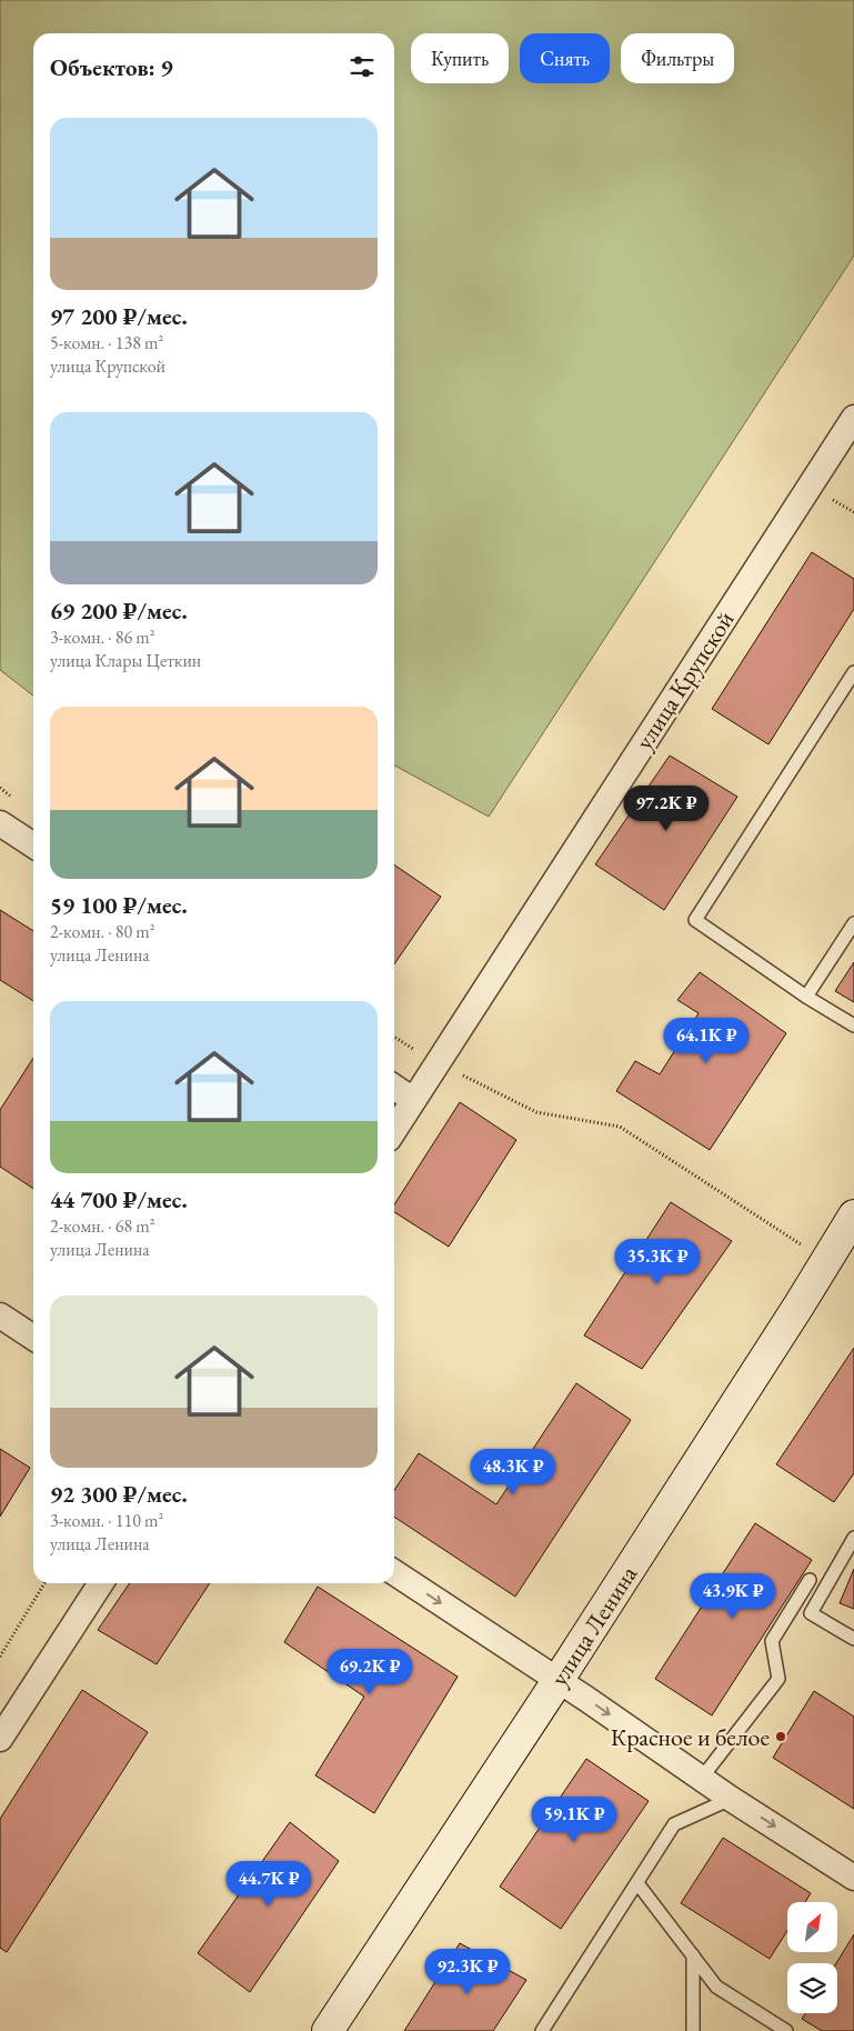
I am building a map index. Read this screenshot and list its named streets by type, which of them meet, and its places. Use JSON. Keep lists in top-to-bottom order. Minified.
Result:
{"streets":{"main road":["улица Ленина"],"street":["улица Крупской"]},"places":["Красное и белое"],"north":"top right","page":{"chip":["Купить","Снять","Фильтры"],"heading":"Объектов: 9","list":[{"name":"97 200 ₽/мес.","note":"5-комн. · 138 m² · улица Крупской"},{"name":"69 200 ₽/мес.","note":"3-комн. · 86 m² · улица Клары Цеткин"},{"name":"59 100 ₽/мес.","note":"2-комн. · 80 m² · улица Ленина"},{"name":"44 700 ₽/мес.","note":"2-комн. · 68 m² · улица Ленина"},{"name":"92 300 ₽/мес.","note":"3-комн. · 110 m² · улица Ленина"}],"price":["97.2K ₽","64.1K ₽","35.3K ₽","48.3K ₽","43.9K ₽","69.2K ₽","59.1K ₽","44.7K ₽","92.3K ₽"]}}
